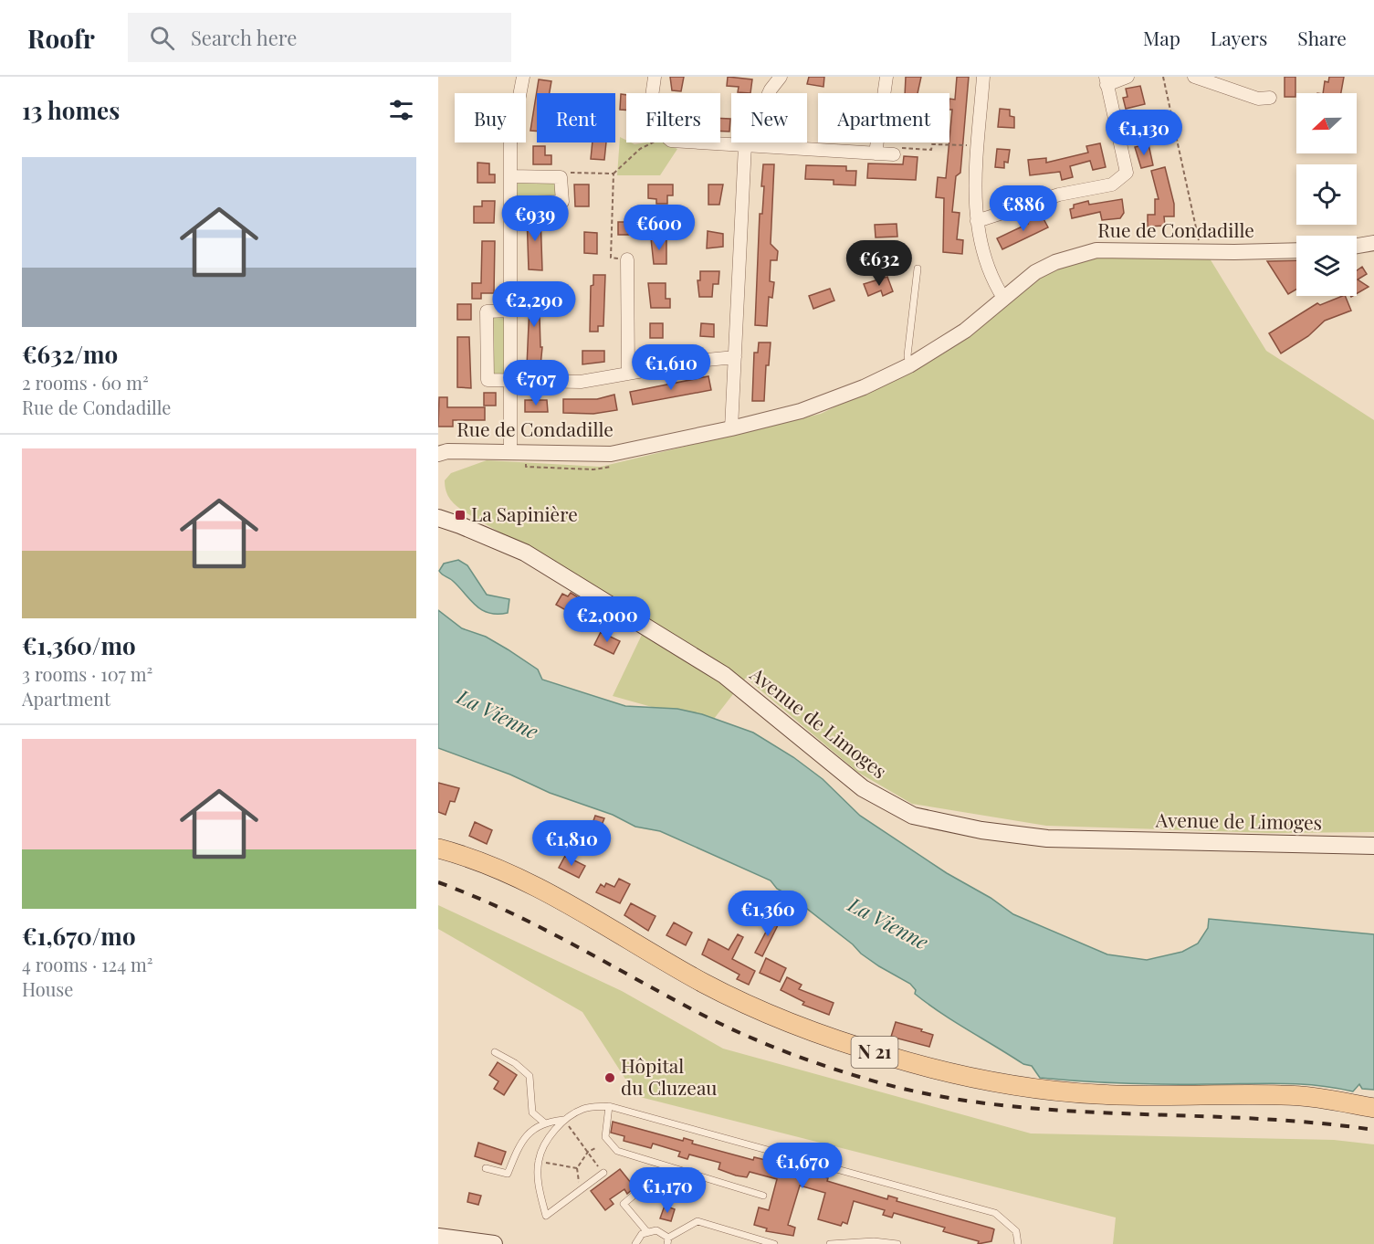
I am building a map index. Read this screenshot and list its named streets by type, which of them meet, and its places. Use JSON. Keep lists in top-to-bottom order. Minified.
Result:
{"streets":{"main road":["Avenue de Limoges","N 21"],"street":["Rue de Condadille"]},"water":["La Vienne"],"places":{"transit":["La Sapinière"],"other":["Hôpital du Cluzeau"]},"north":"left","page":{"header":"Roofr","search":"Search here","nav":["Map","Layers","Share"],"heading":"13 homes","chip":["Buy","Rent","Filters","New","Apartment"],"price":["€1,130","€886","€939","€600","€632","€2,290","€1,610","€707","€2,000","€1,810","€1,360","€1,670","€1,170"],"list":[{"name":"€632/mo","note":"2 rooms · 60 m² · Rue de Condadille"},{"name":"€1,360/mo","note":"3 rooms · 107 m² · Apartment"},{"name":"€1,670/mo","note":"4 rooms · 124 m² · House"}]}}
